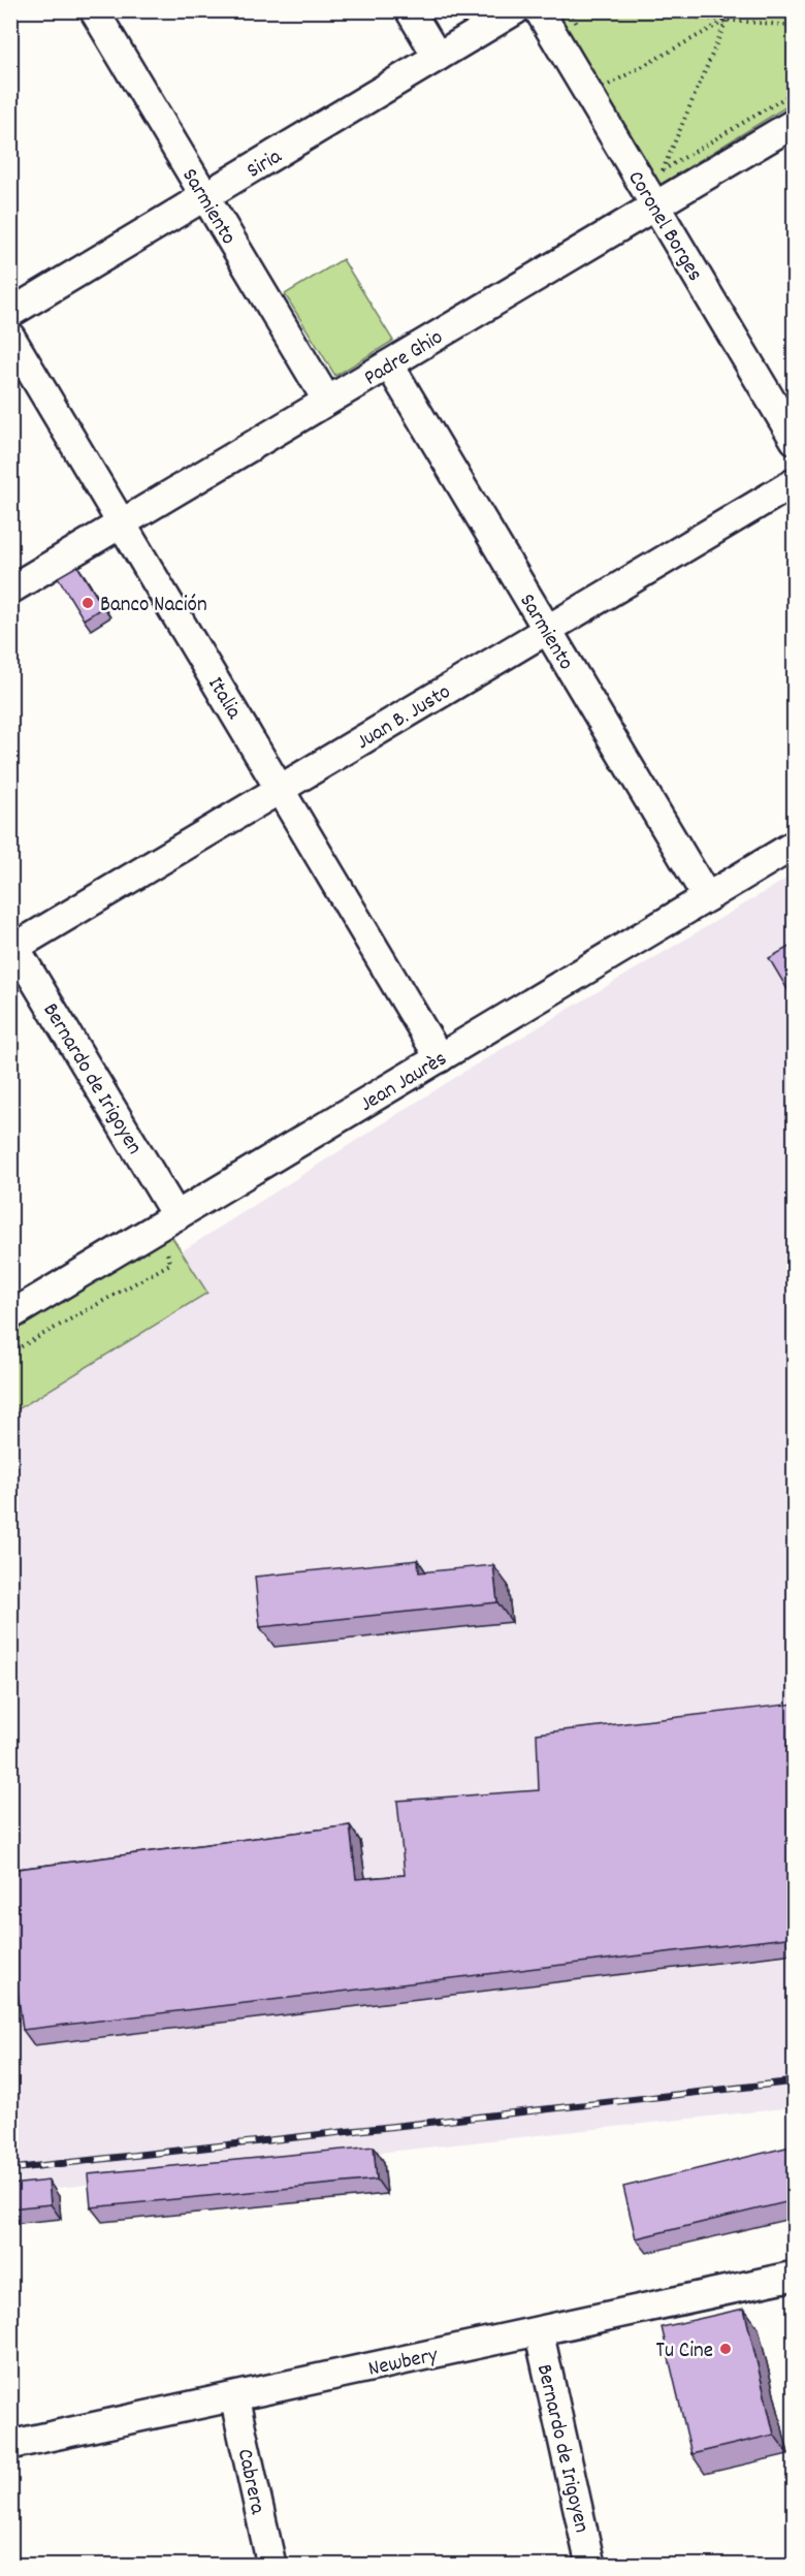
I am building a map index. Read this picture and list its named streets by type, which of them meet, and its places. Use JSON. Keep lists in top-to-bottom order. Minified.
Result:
{"streets":{"street":["Siria","Sarmiento","Coronel Borges","Padre Ghio","Italia","Juan B. Justo","Bernardo de Irigoyen","Jean Jaurès","Newbery","Cabrera"]},"crossings":[["Siria","Sarmiento"],["Sarmiento","Padre Ghio"],["Sarmiento","Juan B. Justo"],["Sarmiento","Jean Jaurès"],["Coronel Borges","Padre Ghio"],["Padre Ghio","Italia"],["Italia","Juan B. Justo"],["Italia","Jean Jaurès"],["Juan B. Justo","Bernardo de Irigoyen"],["Bernardo de Irigoyen","Jean Jaurès"],["Bernardo de Irigoyen","Newbery"],["Newbery","Cabrera"]],"places":["Banco Nación","Tu Cine"]}
